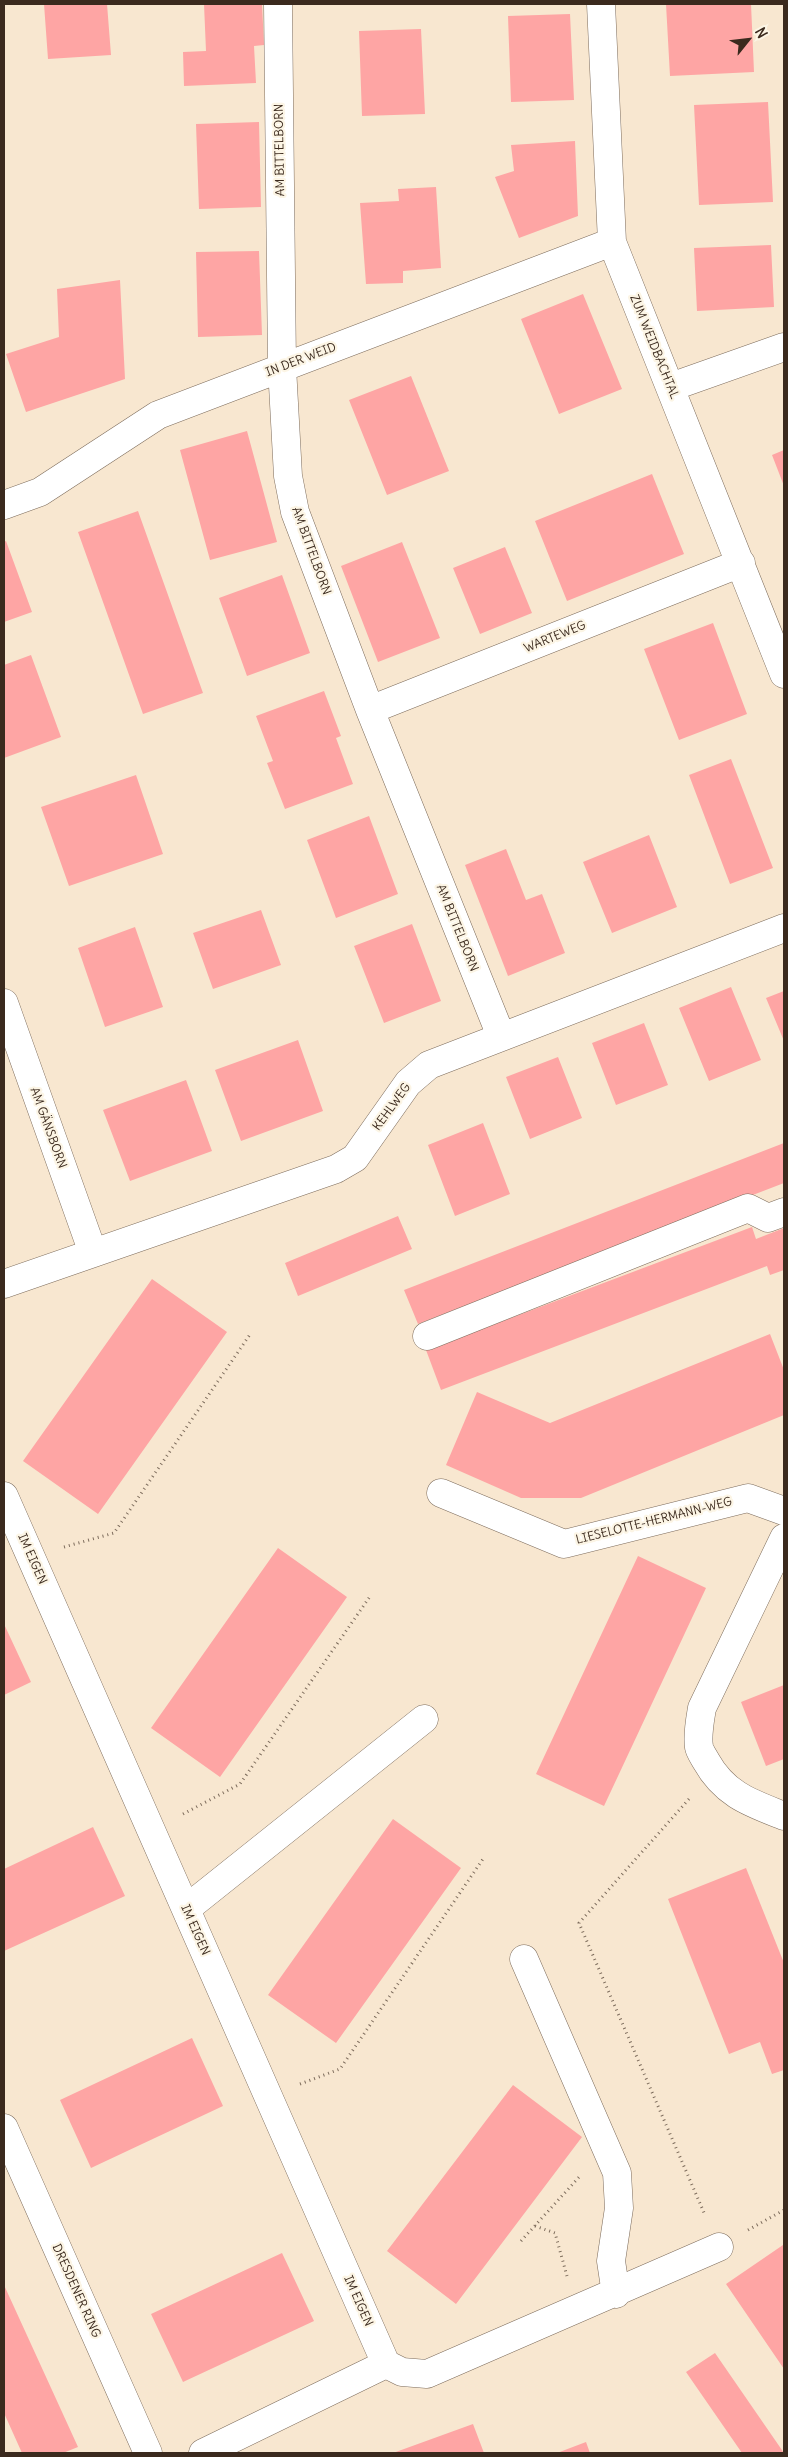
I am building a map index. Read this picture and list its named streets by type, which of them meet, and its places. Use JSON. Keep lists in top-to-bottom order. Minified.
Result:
{"streets":{"street":["AM BITTELBORN","ZUM WEIDBACHTAL","IN DER WEID","WARTEWEG","KEHLWEG","AM GÄNSBORN","LIESELOTTE-HERMANN-WEG","IM EIGEN","DRESDENER RING"]},"crossings":[["AM BITTELBORN","IN DER WEID"],["AM BITTELBORN","WARTEWEG"],["AM BITTELBORN","KEHLWEG"],["ZUM WEIDBACHTAL","IN DER WEID"],["ZUM WEIDBACHTAL","WARTEWEG"],["KEHLWEG","AM GÄNSBORN"]],"north":"top right"}
